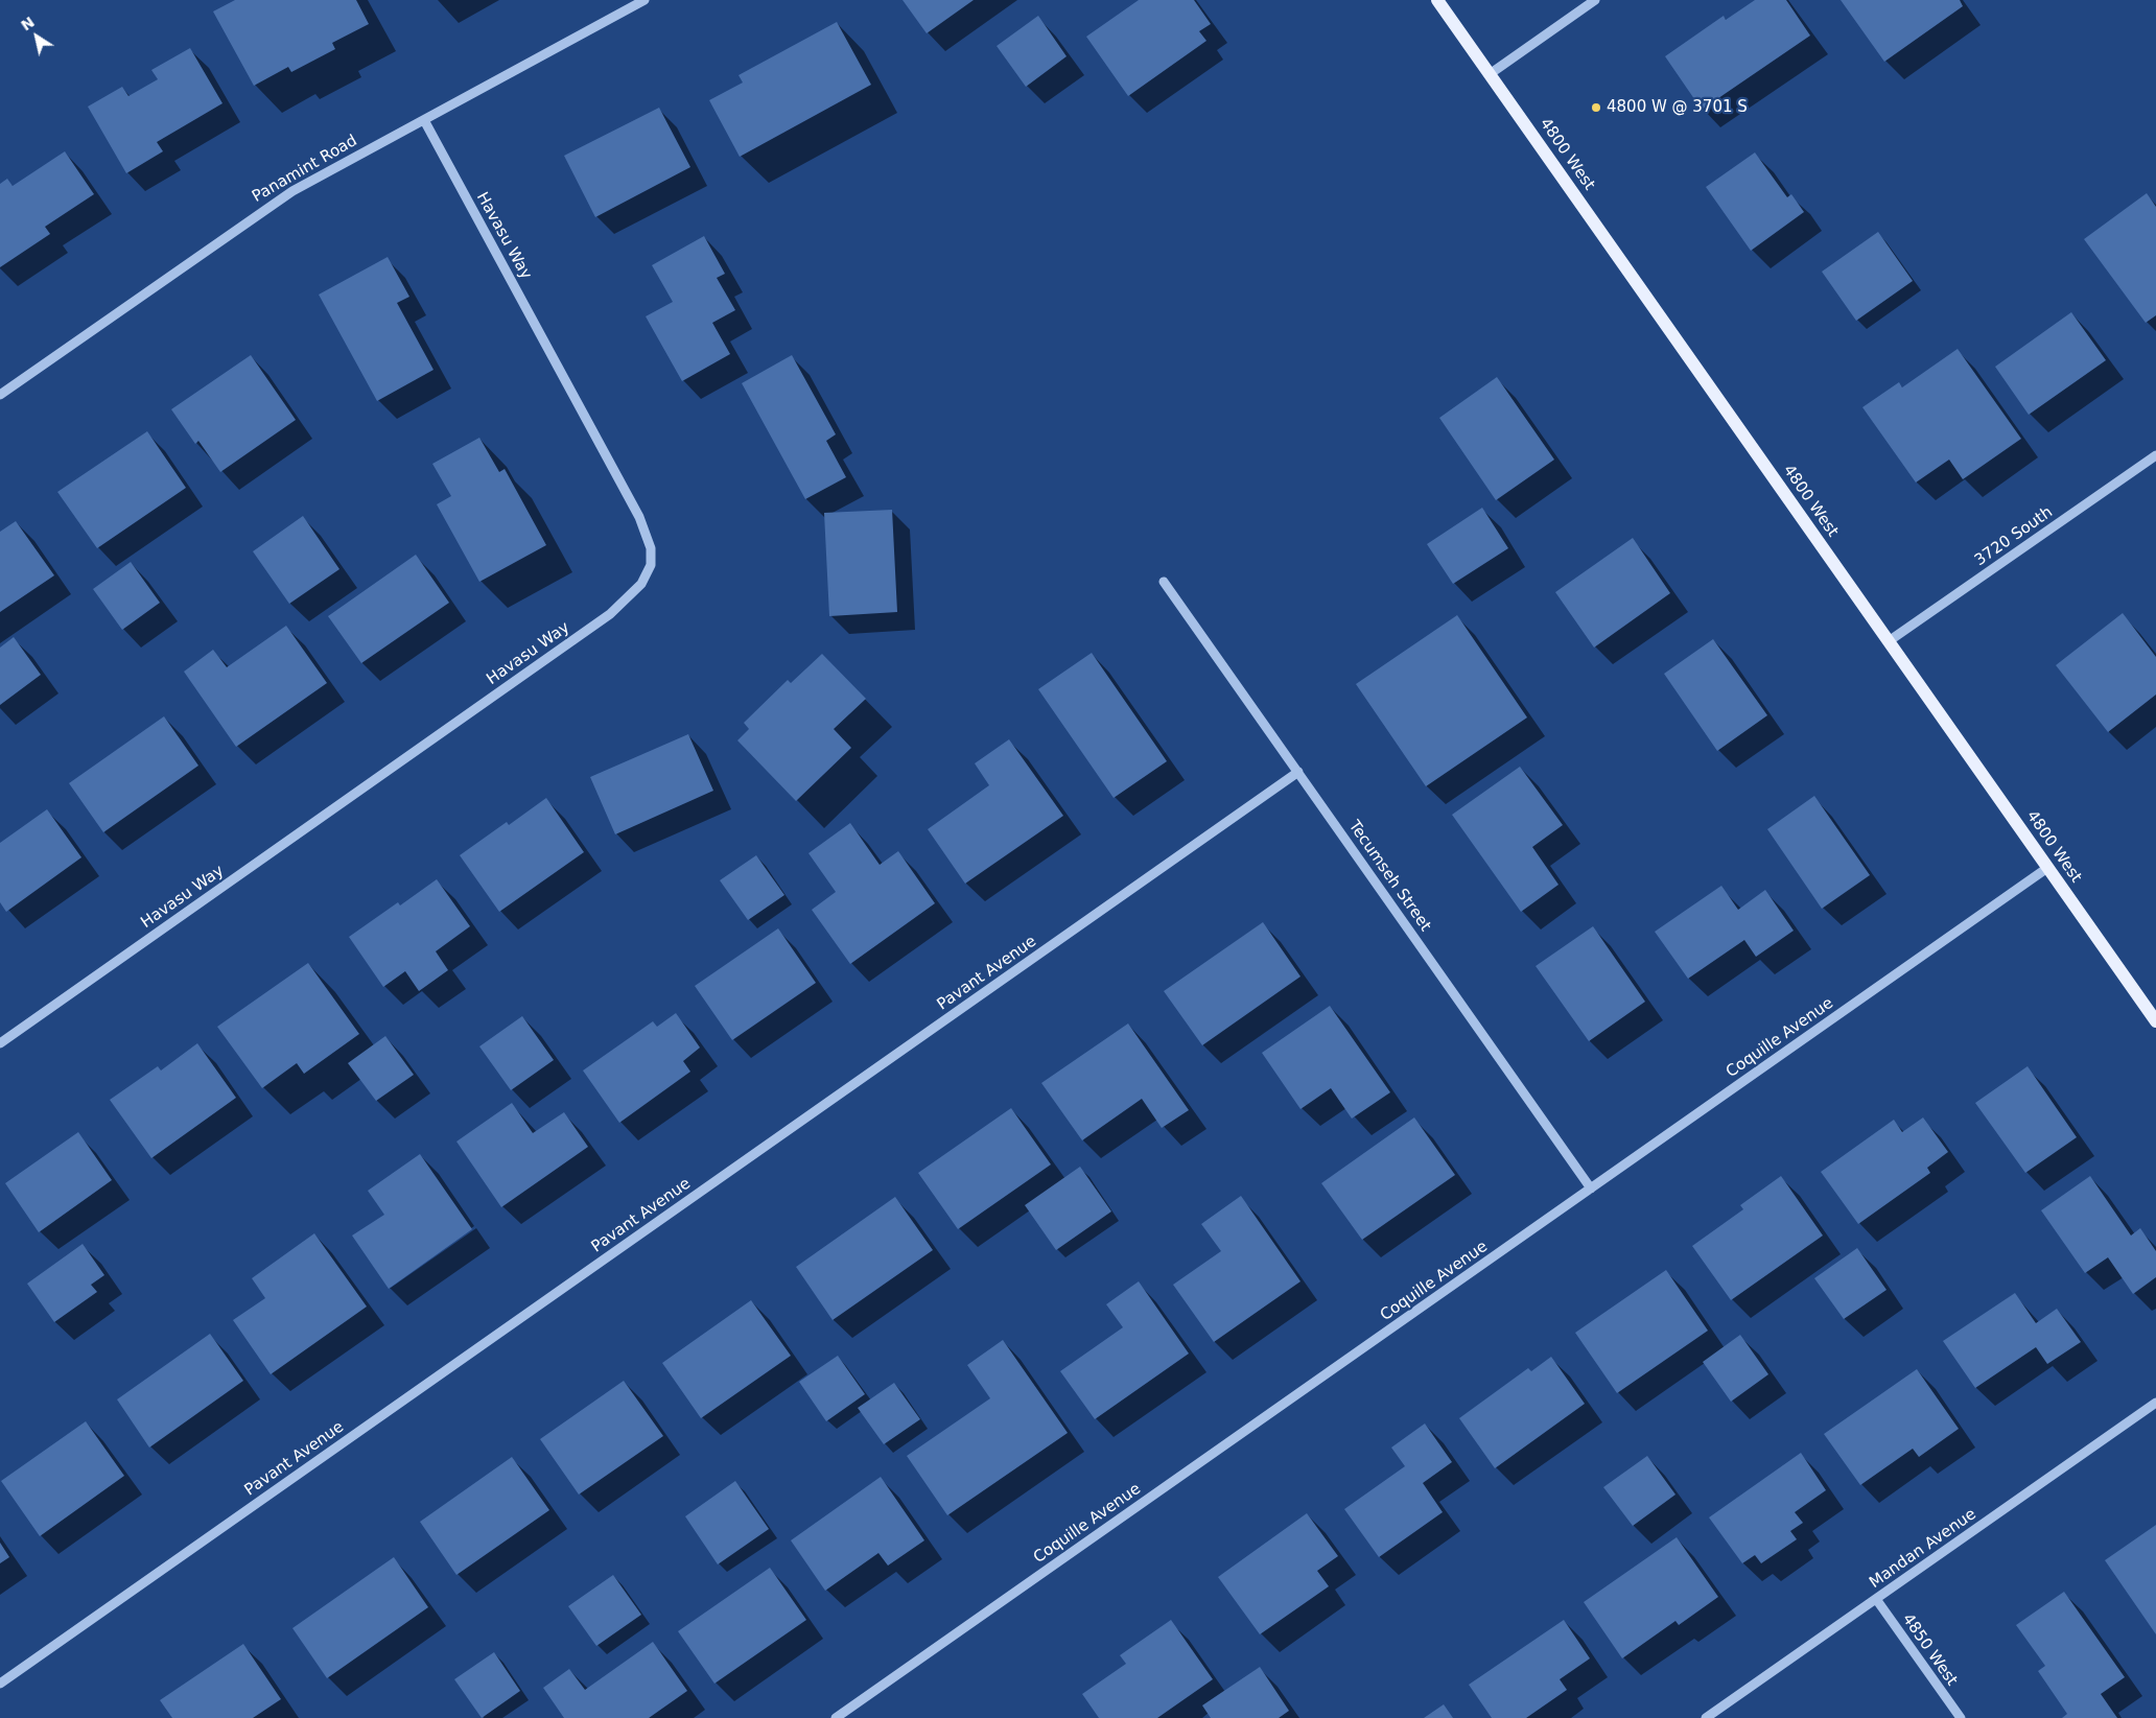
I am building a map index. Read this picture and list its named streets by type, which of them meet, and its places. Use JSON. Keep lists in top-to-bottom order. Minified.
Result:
{"streets":{"main road":["4800 West"],"street":["Panamint Road","Havasu Way","3720 South","Tecumseh Street","Pavant Avenue","Coquille Avenue","Mandan Avenue","4850 West"]},"crossings":[["4800 West","3720 South"],["4800 West","Coquille Avenue"],["Panamint Road","Havasu Way"],["Tecumseh Street","Pavant Avenue"],["Tecumseh Street","Coquille Avenue"],["Mandan Avenue","4850 West"]],"places":["4800 W @ 3701 S"],"north":"top left"}
